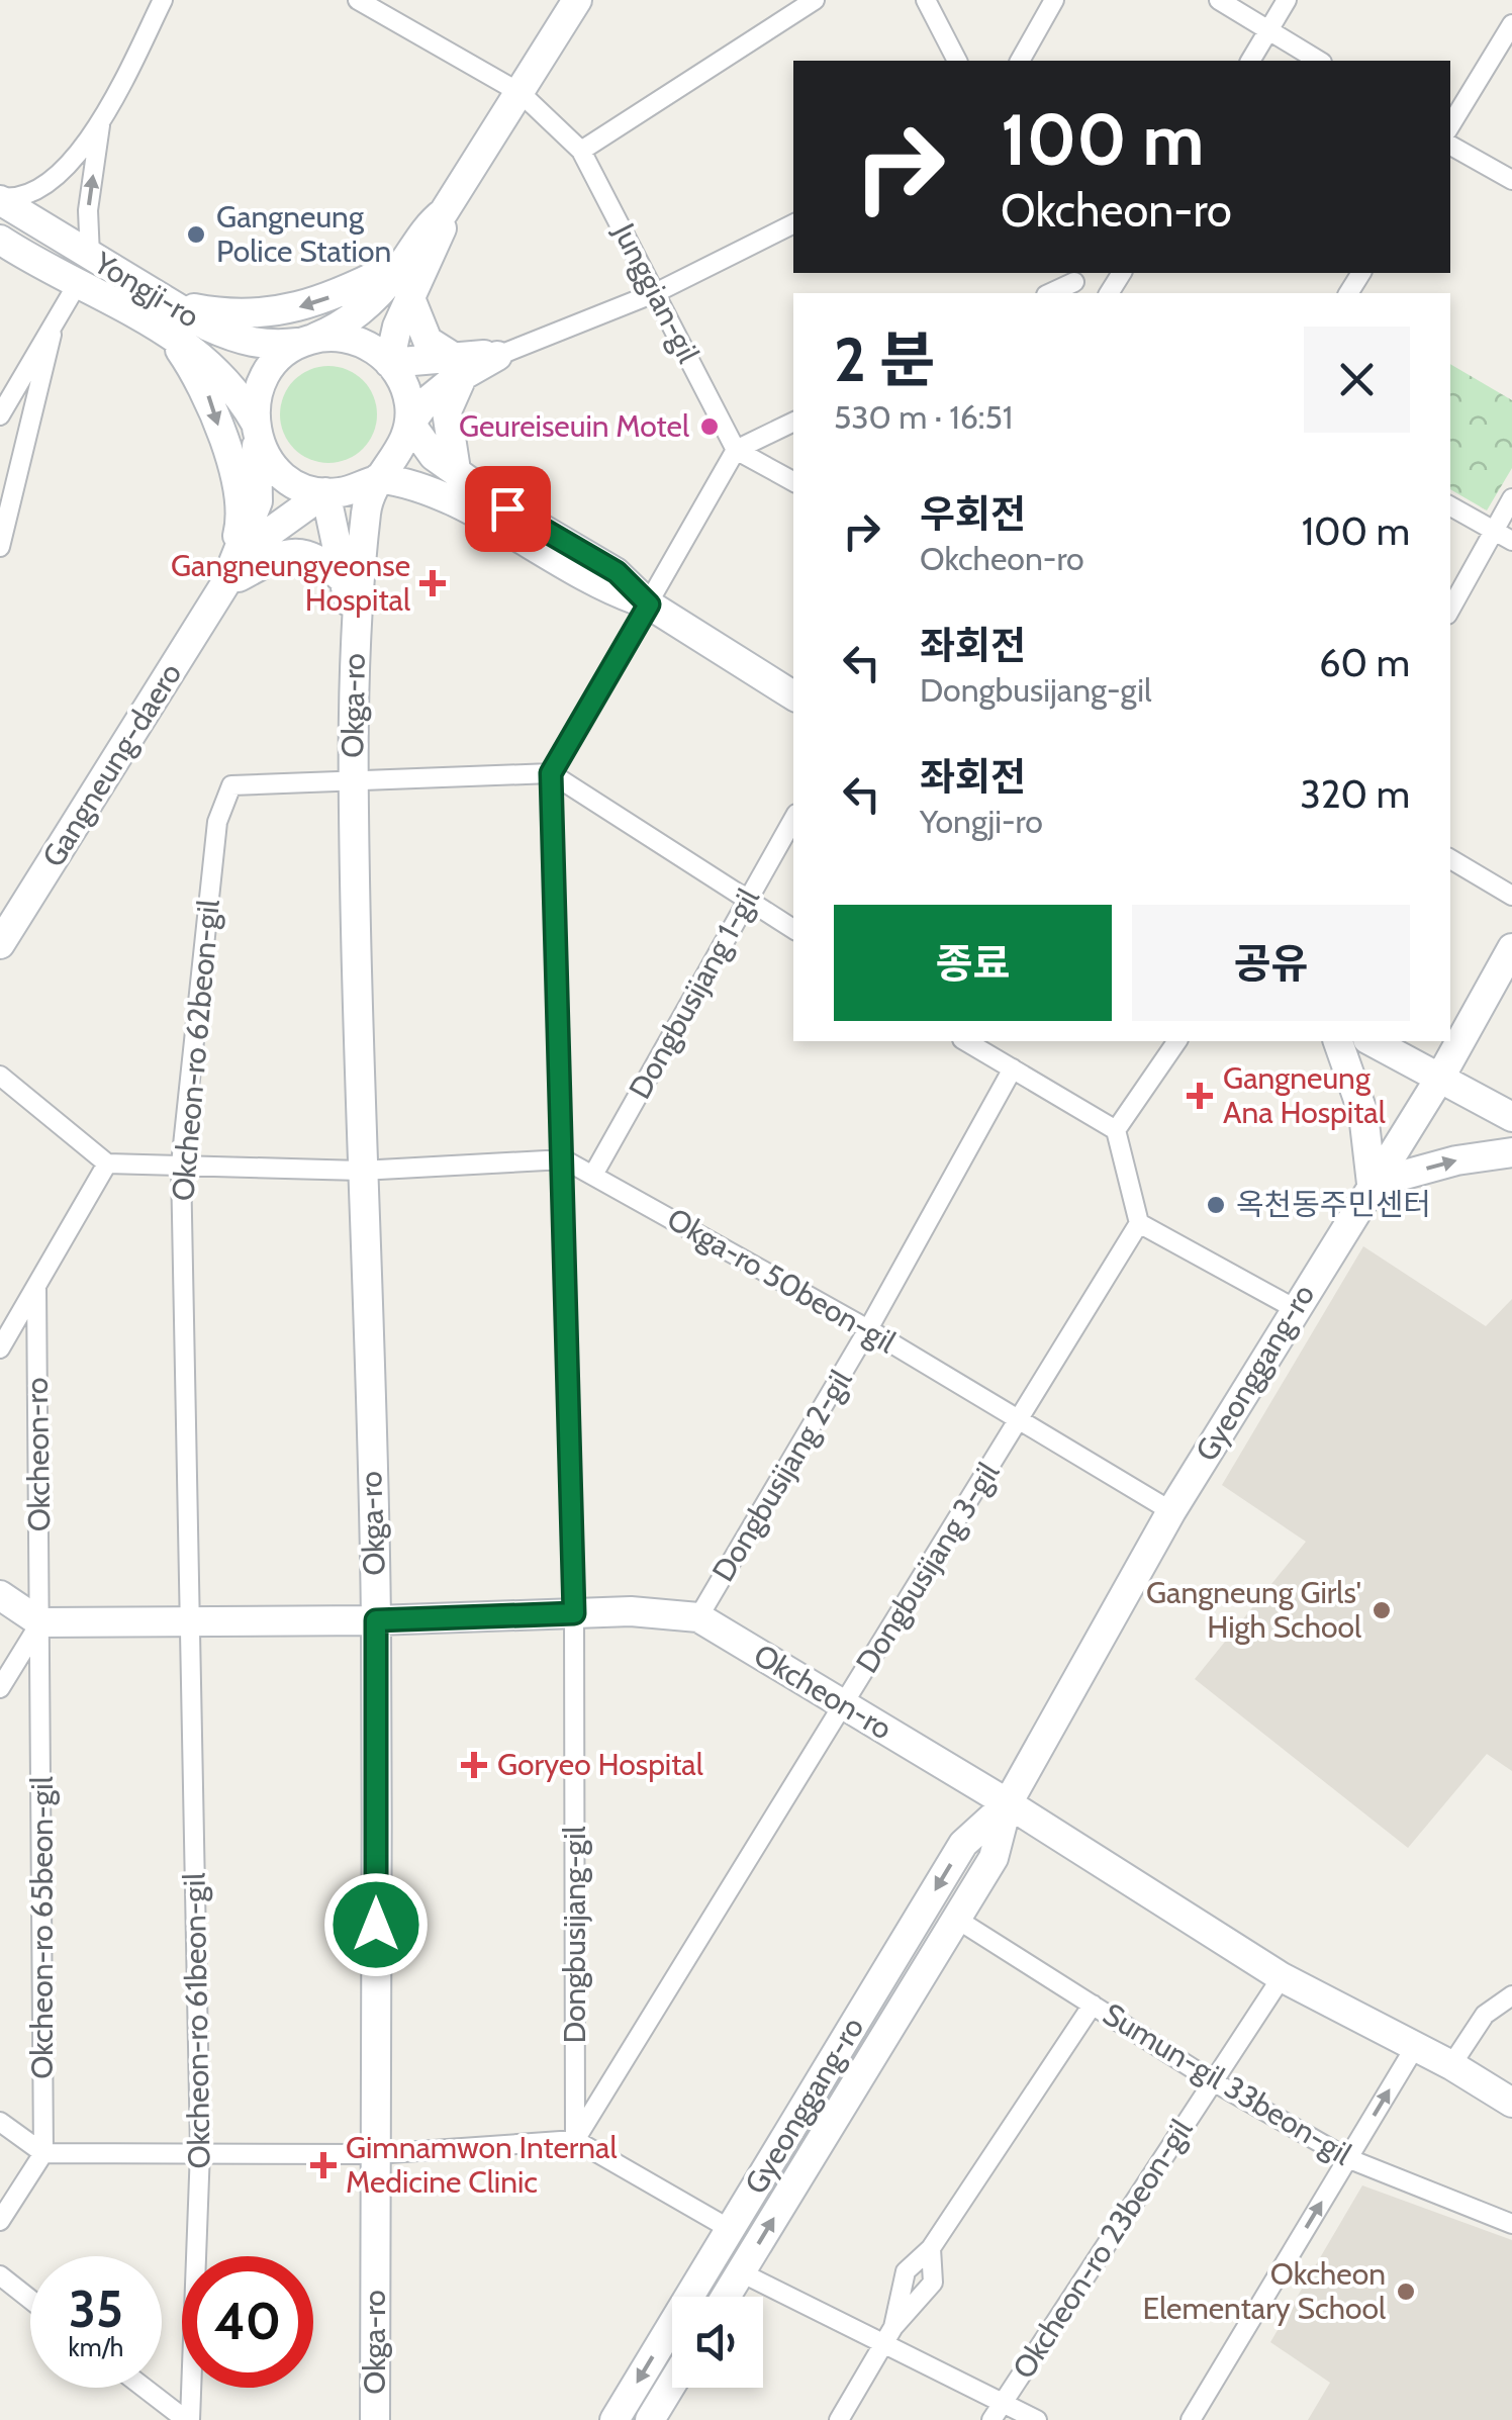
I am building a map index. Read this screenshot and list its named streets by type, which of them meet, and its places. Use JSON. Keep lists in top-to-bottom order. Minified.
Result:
{"streets":{"street":["Yongji-ro","Junggian-gil","Okga-ro","Gangneung-daero","Dongbusijang 1-gil","Okcheon-ro 62beon-gil","Okga-ro 50beon-gil","Gyeonggang-ro","Okcheon-ro","Dongbusijang 2-gil","Dongbusijang 3-gil","Okcheon-ro 65beon-gil","Dongbusijang-gil","Okcheon-ro 61beon-gil","Sumun-gil 33beon-gil","Okcheon-ro 23beon-gil"]},"crossings":[["Okga-ro","Okcheon-ro 62beon-gil"],["Okga-ro","Okcheon-ro"],["Dongbusijang 1-gil","Okga-ro 50beon-gil"],["Okcheon-ro 62beon-gil","Okcheon-ro"],["Okcheon-ro 62beon-gil","Okcheon-ro 61beon-gil"],["Okga-ro 50beon-gil","Gyeonggang-ro"],["Okga-ro 50beon-gil","Dongbusijang 2-gil"],["Okga-ro 50beon-gil","Dongbusijang 3-gil"],["Okga-ro 50beon-gil","Dongbusijang-gil"],["Gyeonggang-ro","Okcheon-ro"],["Gyeonggang-ro","Sumun-gil 33beon-gil"],["Okcheon-ro","Dongbusijang 2-gil"],["Okcheon-ro","Dongbusijang 3-gil"],["Okcheon-ro","Okcheon-ro 65beon-gil"],["Okcheon-ro","Dongbusijang-gil"],["Okcheon-ro","Okcheon-ro 61beon-gil"],["Okcheon-ro","Okcheon-ro 23beon-gil"],["Dongbusijang 3-gil","Dongbusijang-gil"],["Sumun-gil 33beon-gil","Okcheon-ro 23beon-gil"]],"places":{"other":["Gangneung Police Station","Geureiseuin Motel","옥천동주민센터","Gangneung Girls' High School","Okcheon Elementary School"],"health":["Gangneungyeonse Hospital","Gangneung Ana Hospital","Goryeo Hospital","Gimnamwon Internal Medicine Clinic"]},"page":{"turn":["100 m","Okcheon-ro"],"heading":["2 분","530 m · 16:51"],"list":[{"name":"우회전","note":"Okcheon-ro","value":"100 m"},{"name":"좌회전","note":"Dongbusijang-gil","value":"60 m"},{"name":"좌회전","note":"Yongji-ro","value":"320 m"}],"buttons":["종료","공유"],"speed":"35 km/h","limit":"40"}}
